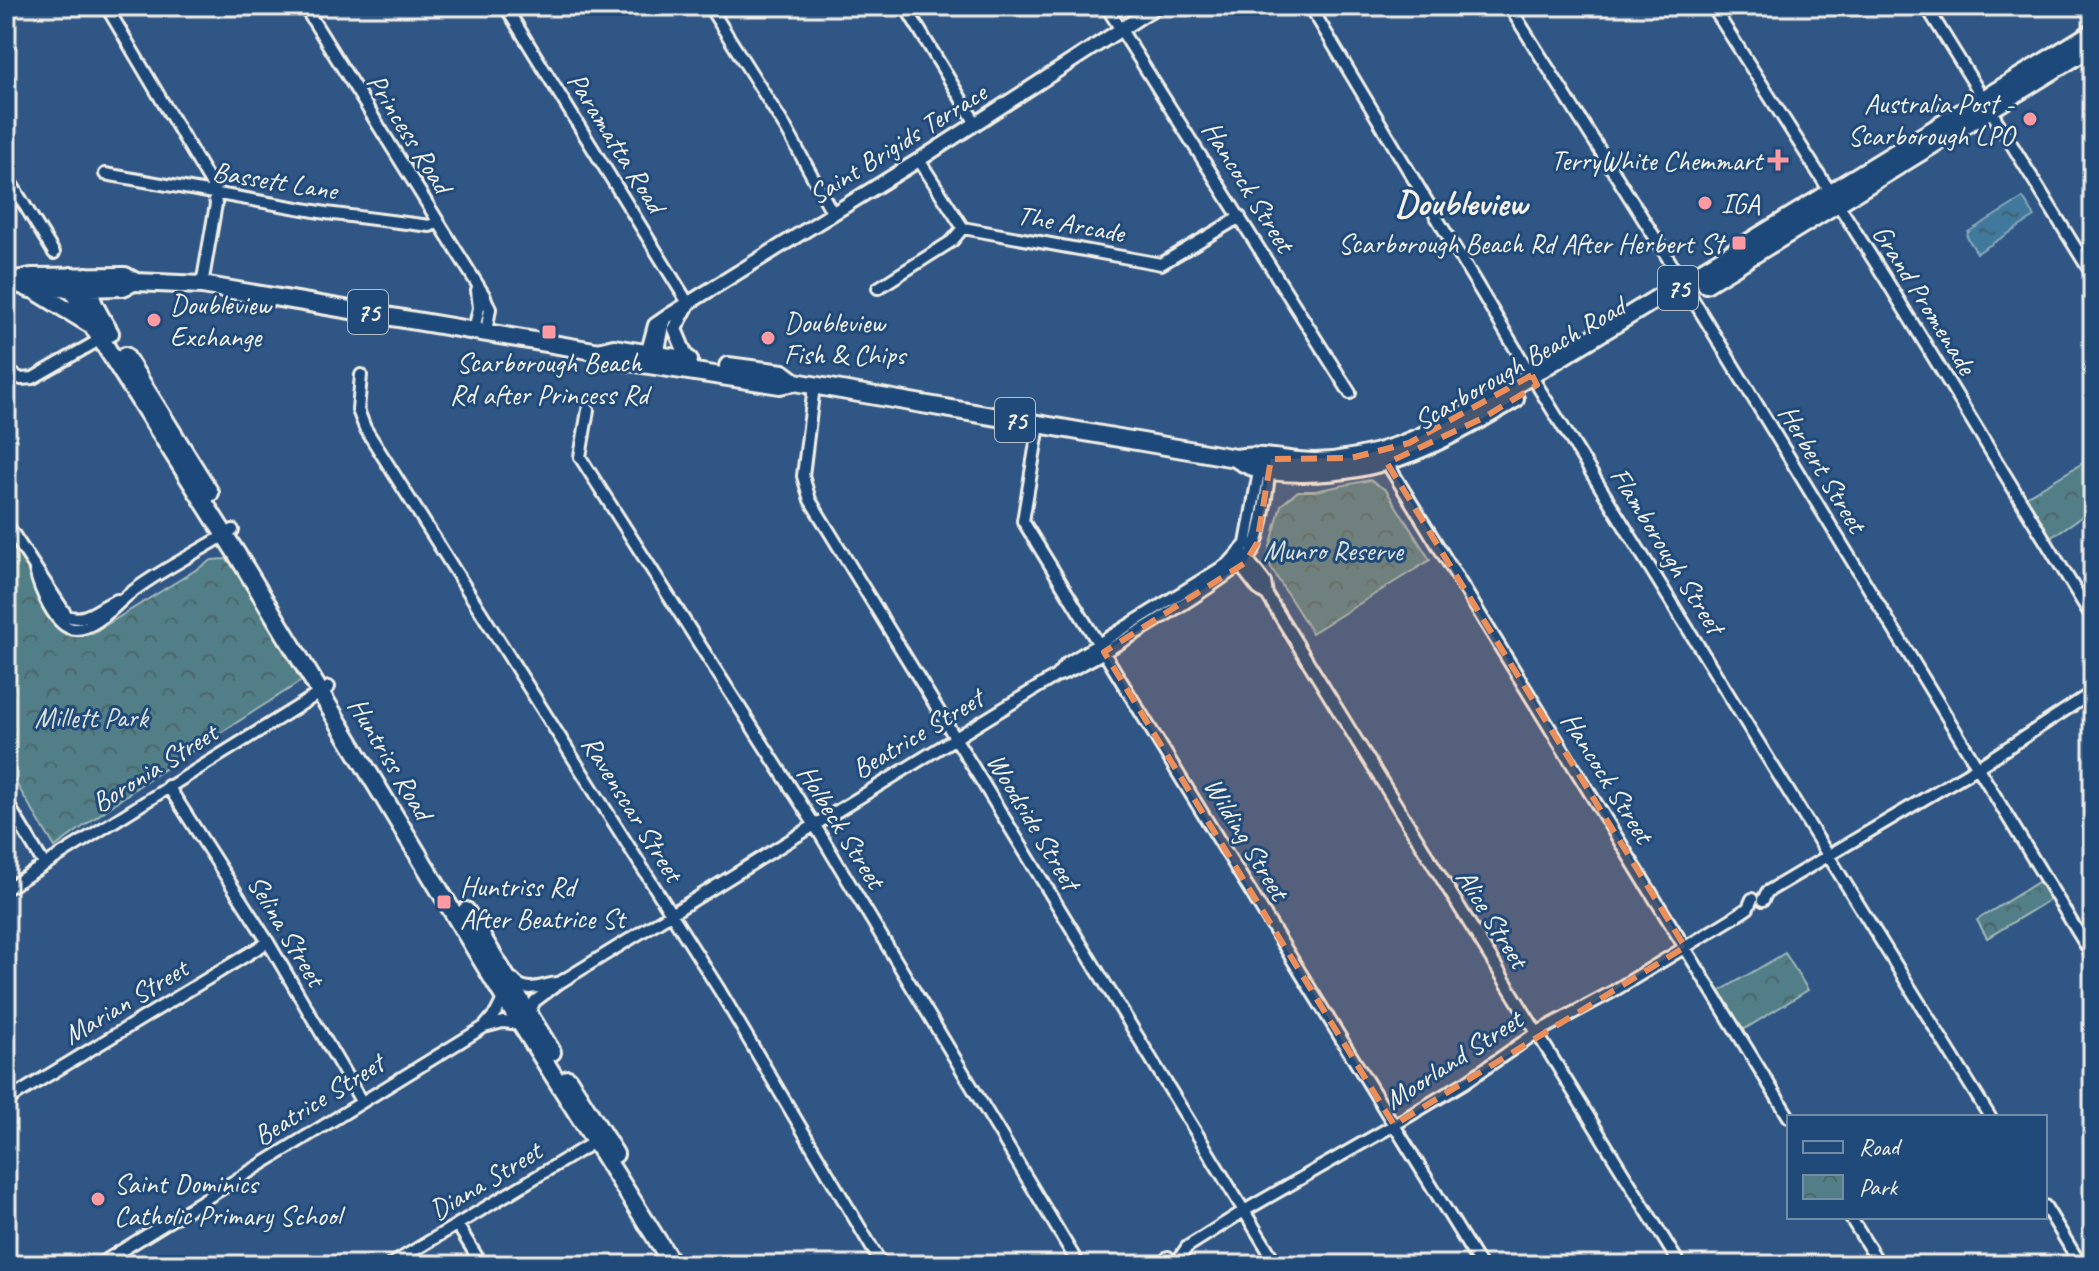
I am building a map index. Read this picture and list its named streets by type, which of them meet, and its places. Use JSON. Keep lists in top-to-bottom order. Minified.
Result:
{"streets":{"main road":["75","Scarborough Beach Road","Huntriss Road"],"street":["Princess Road","Paramatta Road","Saint Brigids Terrace","Bassett Lane","Hancock Street","The Arcade","Grand Promenade","Herbert Street","Flamborough Street","Beatrice Street","Boronia Street","Ravenscar Street","Woodside Street","Holbeck Street","Wilding Street","Alice Street","Selina Street","Marian Street","Moorland Street","Diana Street"]},"crossings":[["Princess Road","Bassett Lane"],["Princess Road","Scarborough Beach Road"],["Paramatta Road","Saint Brigids Terrace"],["Saint Brigids Terrace","Hancock Street"],["Saint Brigids Terrace","Scarborough Beach Road"],["Hancock Street","The Arcade"],["Hancock Street","Scarborough Beach Road"],["Hancock Street","Moorland Street"],["Grand Promenade","Scarborough Beach Road"],["Scarborough Beach Road","Herbert Street"],["Scarborough Beach Road","Flamborough Street"],["Scarborough Beach Road","Huntriss Road"],["Scarborough Beach Road","Woodside Street"],["Scarborough Beach Road","Wilding Street"],["Herbert Street","Moorland Street"],["Flamborough Street","Moorland Street"],["Beatrice Street","Huntriss Road"],["Beatrice Street","Ravenscar Street"],["Beatrice Street","Woodside Street"],["Beatrice Street","Holbeck Street"],["Beatrice Street","Wilding Street"],["Beatrice Street","Alice Street"],["Beatrice Street","Selina Street"],["Huntriss Road","Boronia Street"],["Huntriss Road","Diana Street"],["Boronia Street","Selina Street"],["Woodside Street","Moorland Street"],["Wilding Street","Moorland Street"],["Alice Street","Moorland Street"],["Selina Street","Marian Street"]],"districts":["Doubleview"],"parks":["Munro Reserve","Millett Park"],"places":{"other":["Australia Post - Scarborough LPO","IGA","Doubleview Exchange","Doubleview Fish & Chips","Saint Dominics Catholic Primary School"],"health":["TerryWhite Chemmart"],"transit":["Scarborough Beach Rd After Herbert St","Scarborough Beach Rd after Princess Rd","Huntriss Rd After Beatrice St"]},"legend":["Road","Park"]}
